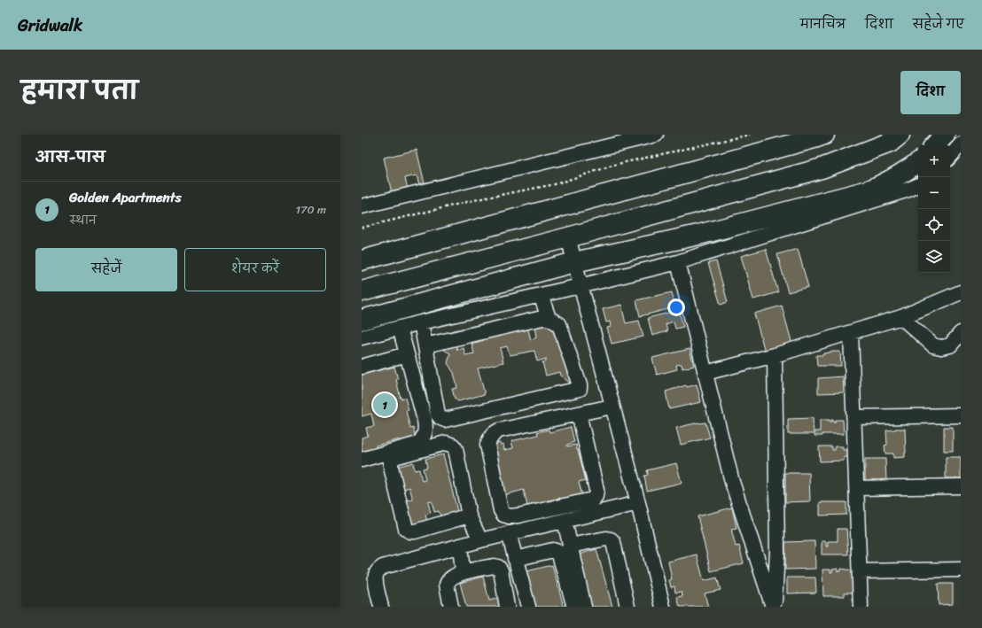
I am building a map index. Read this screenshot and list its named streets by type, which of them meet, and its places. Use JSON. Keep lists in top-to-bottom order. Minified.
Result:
{"page":{"header":"Gridwalk","nav":["मानचित्र","दिशा","सहेजे गए"],"title":"हमारा पता","buttons":["दिशा",["सहेजें","शेयर करें"]],"heading":"आस-पास","map_buttons":["+","−"],"list":[{"mark":"1","name":"Golden Apartments","note":"स्थान","value":"170 m"}],"pins":"1"}}
